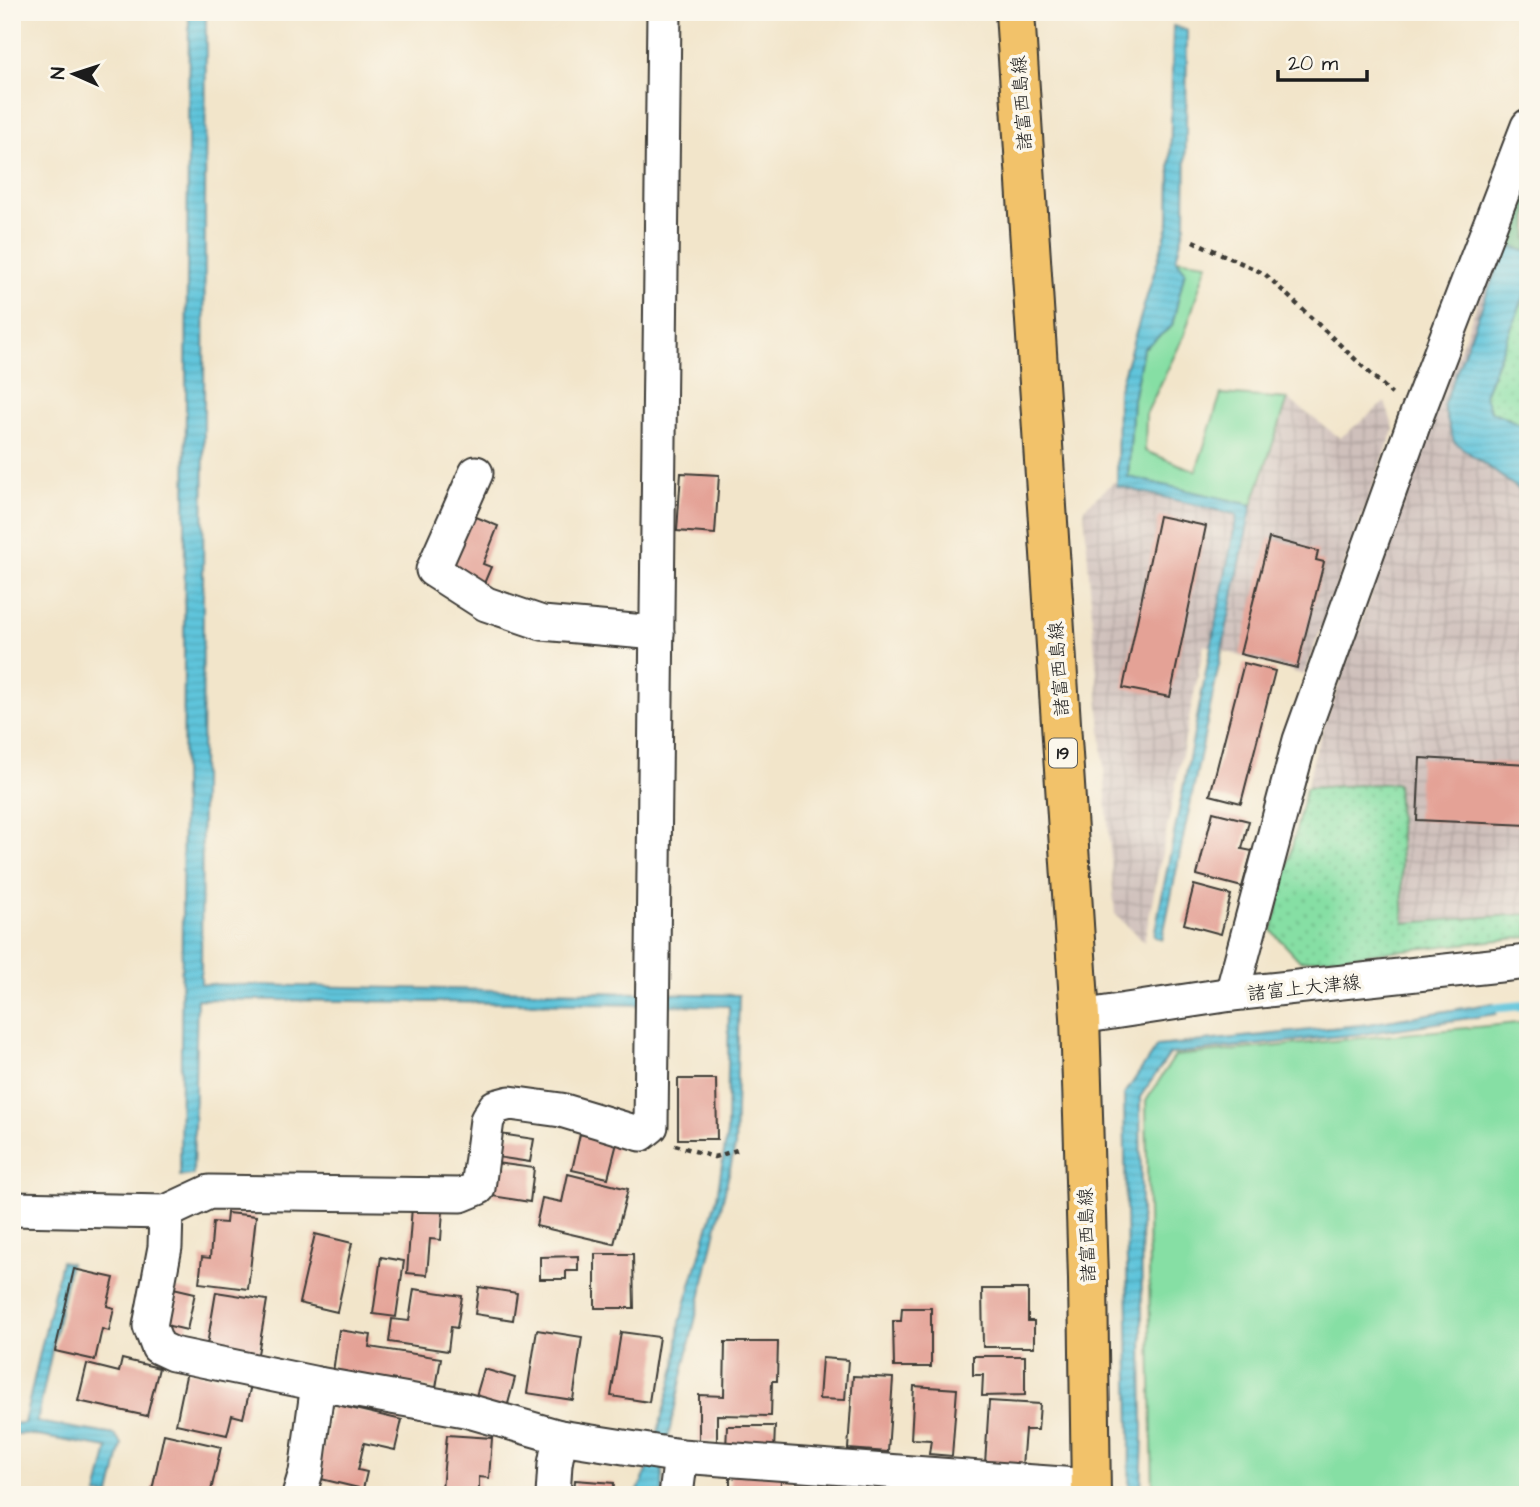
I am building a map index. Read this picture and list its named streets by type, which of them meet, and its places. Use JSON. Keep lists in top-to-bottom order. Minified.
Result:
{"streets":{"main road":["諸富西島線","19"],"street":["諸富上大津線"]},"crossings":[["諸富西島線","諸富上大津線"]],"scale_bar":"20 m","north":"left"}
